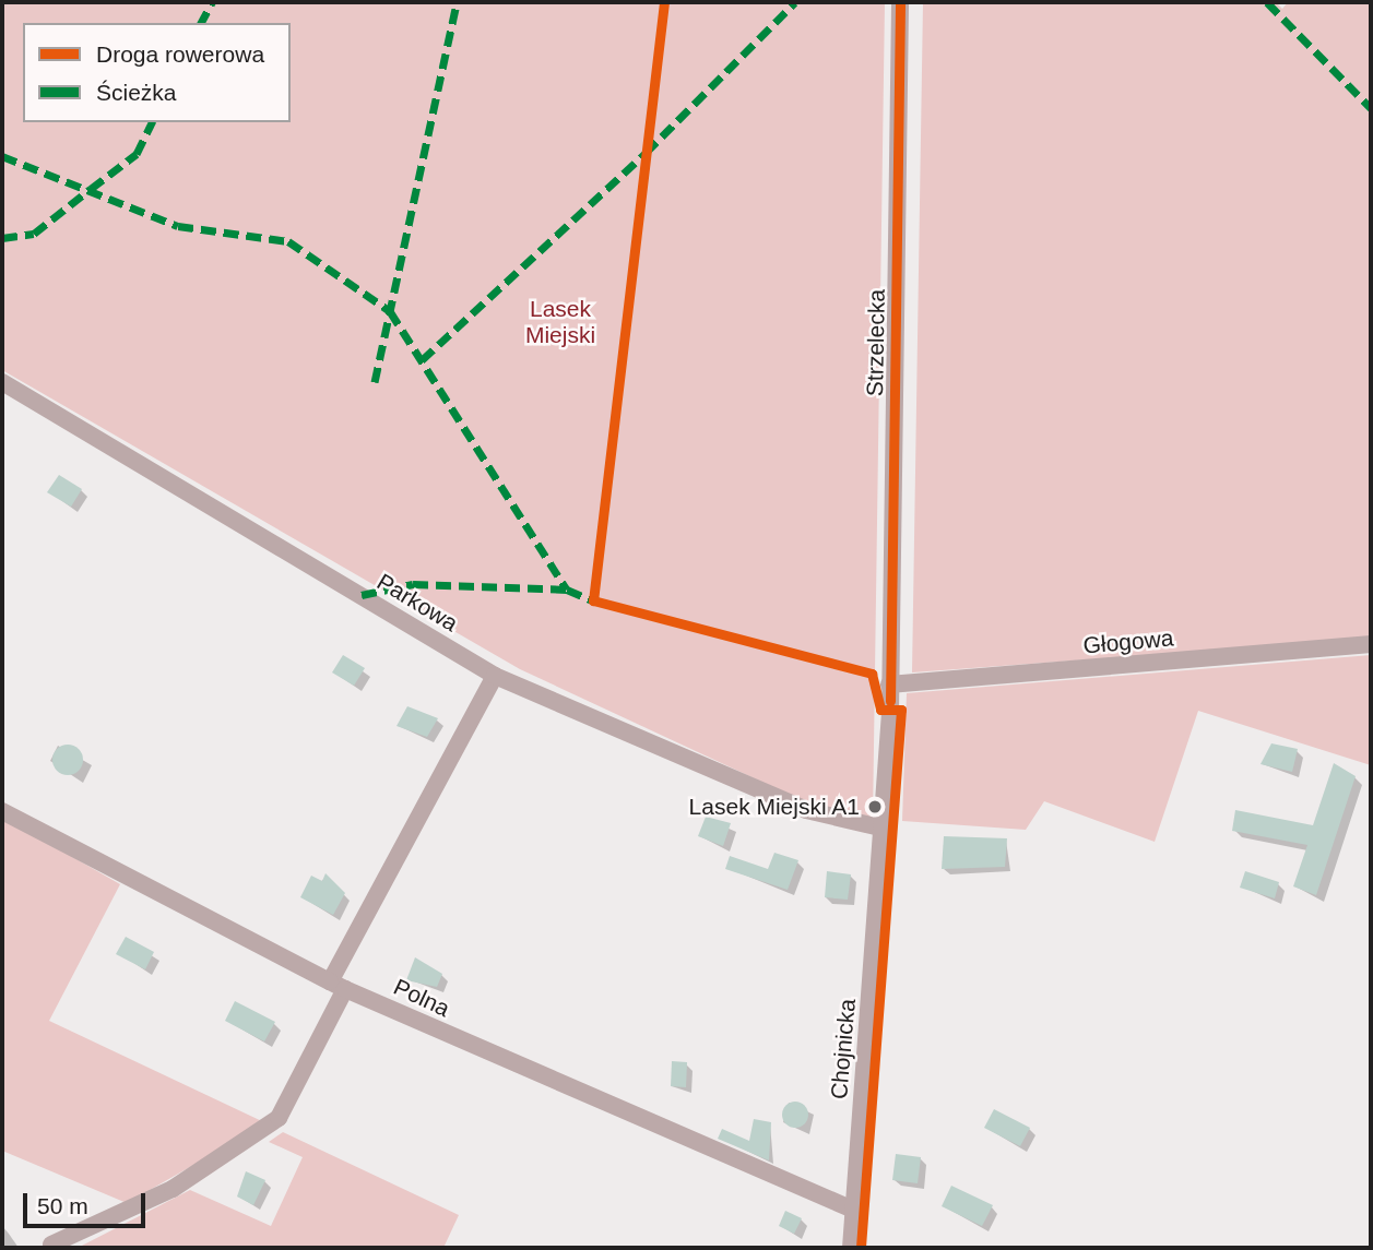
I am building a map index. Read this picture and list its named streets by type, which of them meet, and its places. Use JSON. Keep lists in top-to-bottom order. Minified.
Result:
{"streets":{"street":["Strzelecka","Parkowa","Głogowa","Polna","Chojnicka"]},"crossings":[["Strzelecka","Parkowa"],["Strzelecka","Głogowa"],["Strzelecka","Chojnicka"],["Polna","Chojnicka"]],"parks":["Lasek Miejski"],"places":["Lasek Miejski A1"],"legend":["Droga rowerowa","Ścieżka"],"scale_bar":"50 m"}
